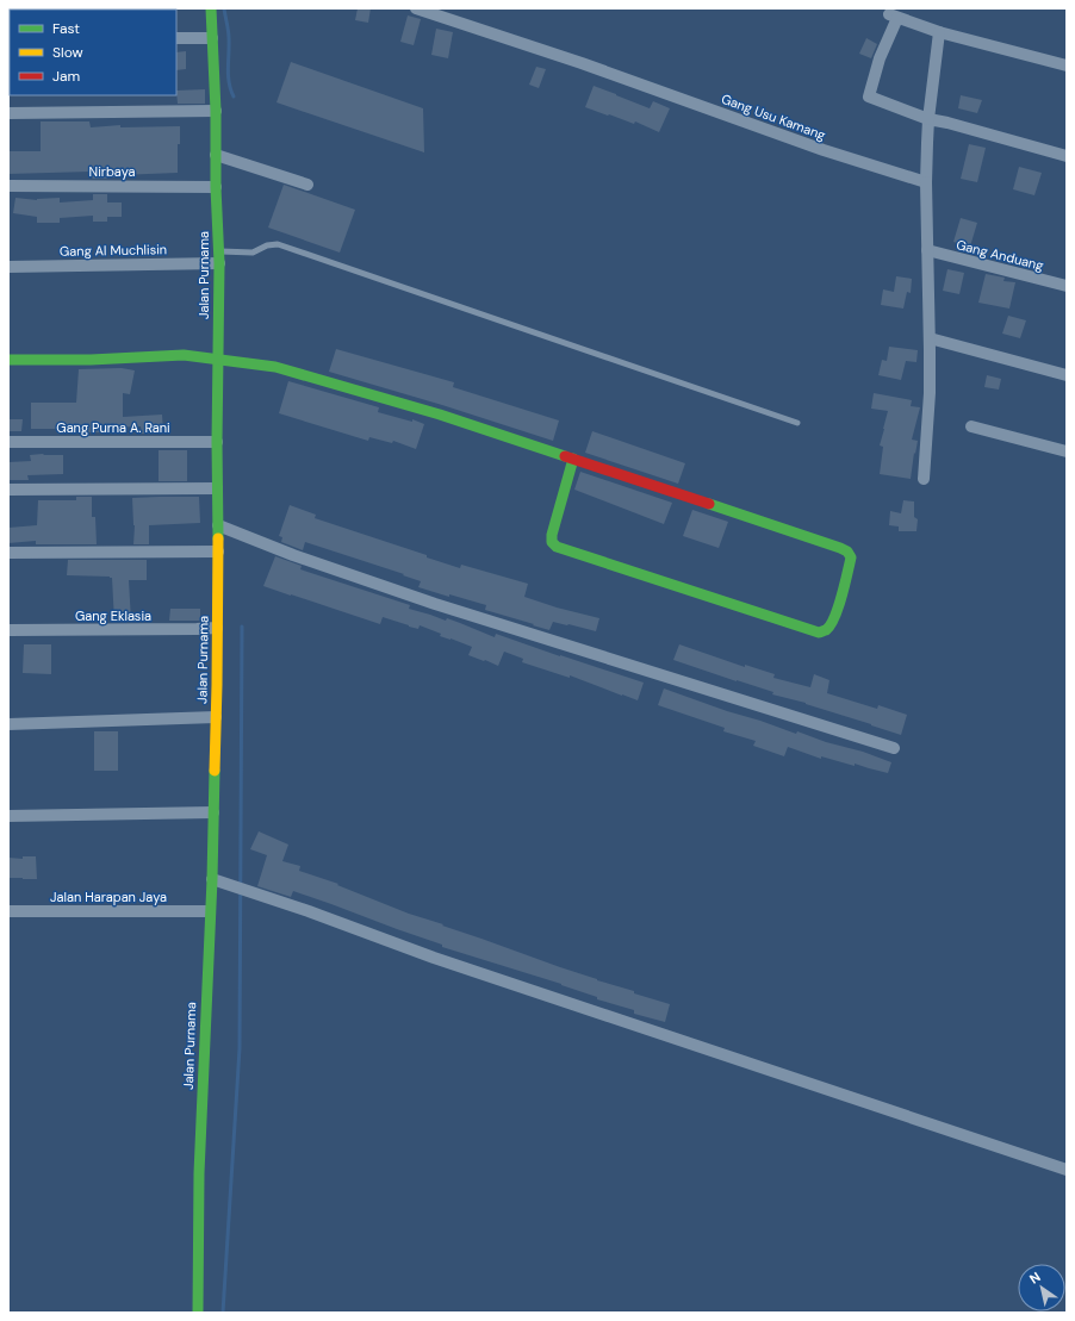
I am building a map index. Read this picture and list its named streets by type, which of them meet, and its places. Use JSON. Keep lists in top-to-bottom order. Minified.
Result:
{"streets":{"street":["Gang Usu Kamang","Nirbaya","Gang Al Muchlisin","Gang Anduang","Jalan Purnama","Gang Purna A. Rani","Gang Eklasia","Jalan Harapan Jaya"]},"crossings":[["Nirbaya","Jalan Purnama"],["Gang Al Muchlisin","Jalan Purnama"],["Jalan Purnama","Gang Purna A. Rani"],["Jalan Purnama","Gang Eklasia"],["Jalan Purnama","Jalan Harapan Jaya"]],"legend":["Fast","Slow","Jam"],"north":"top left"}
